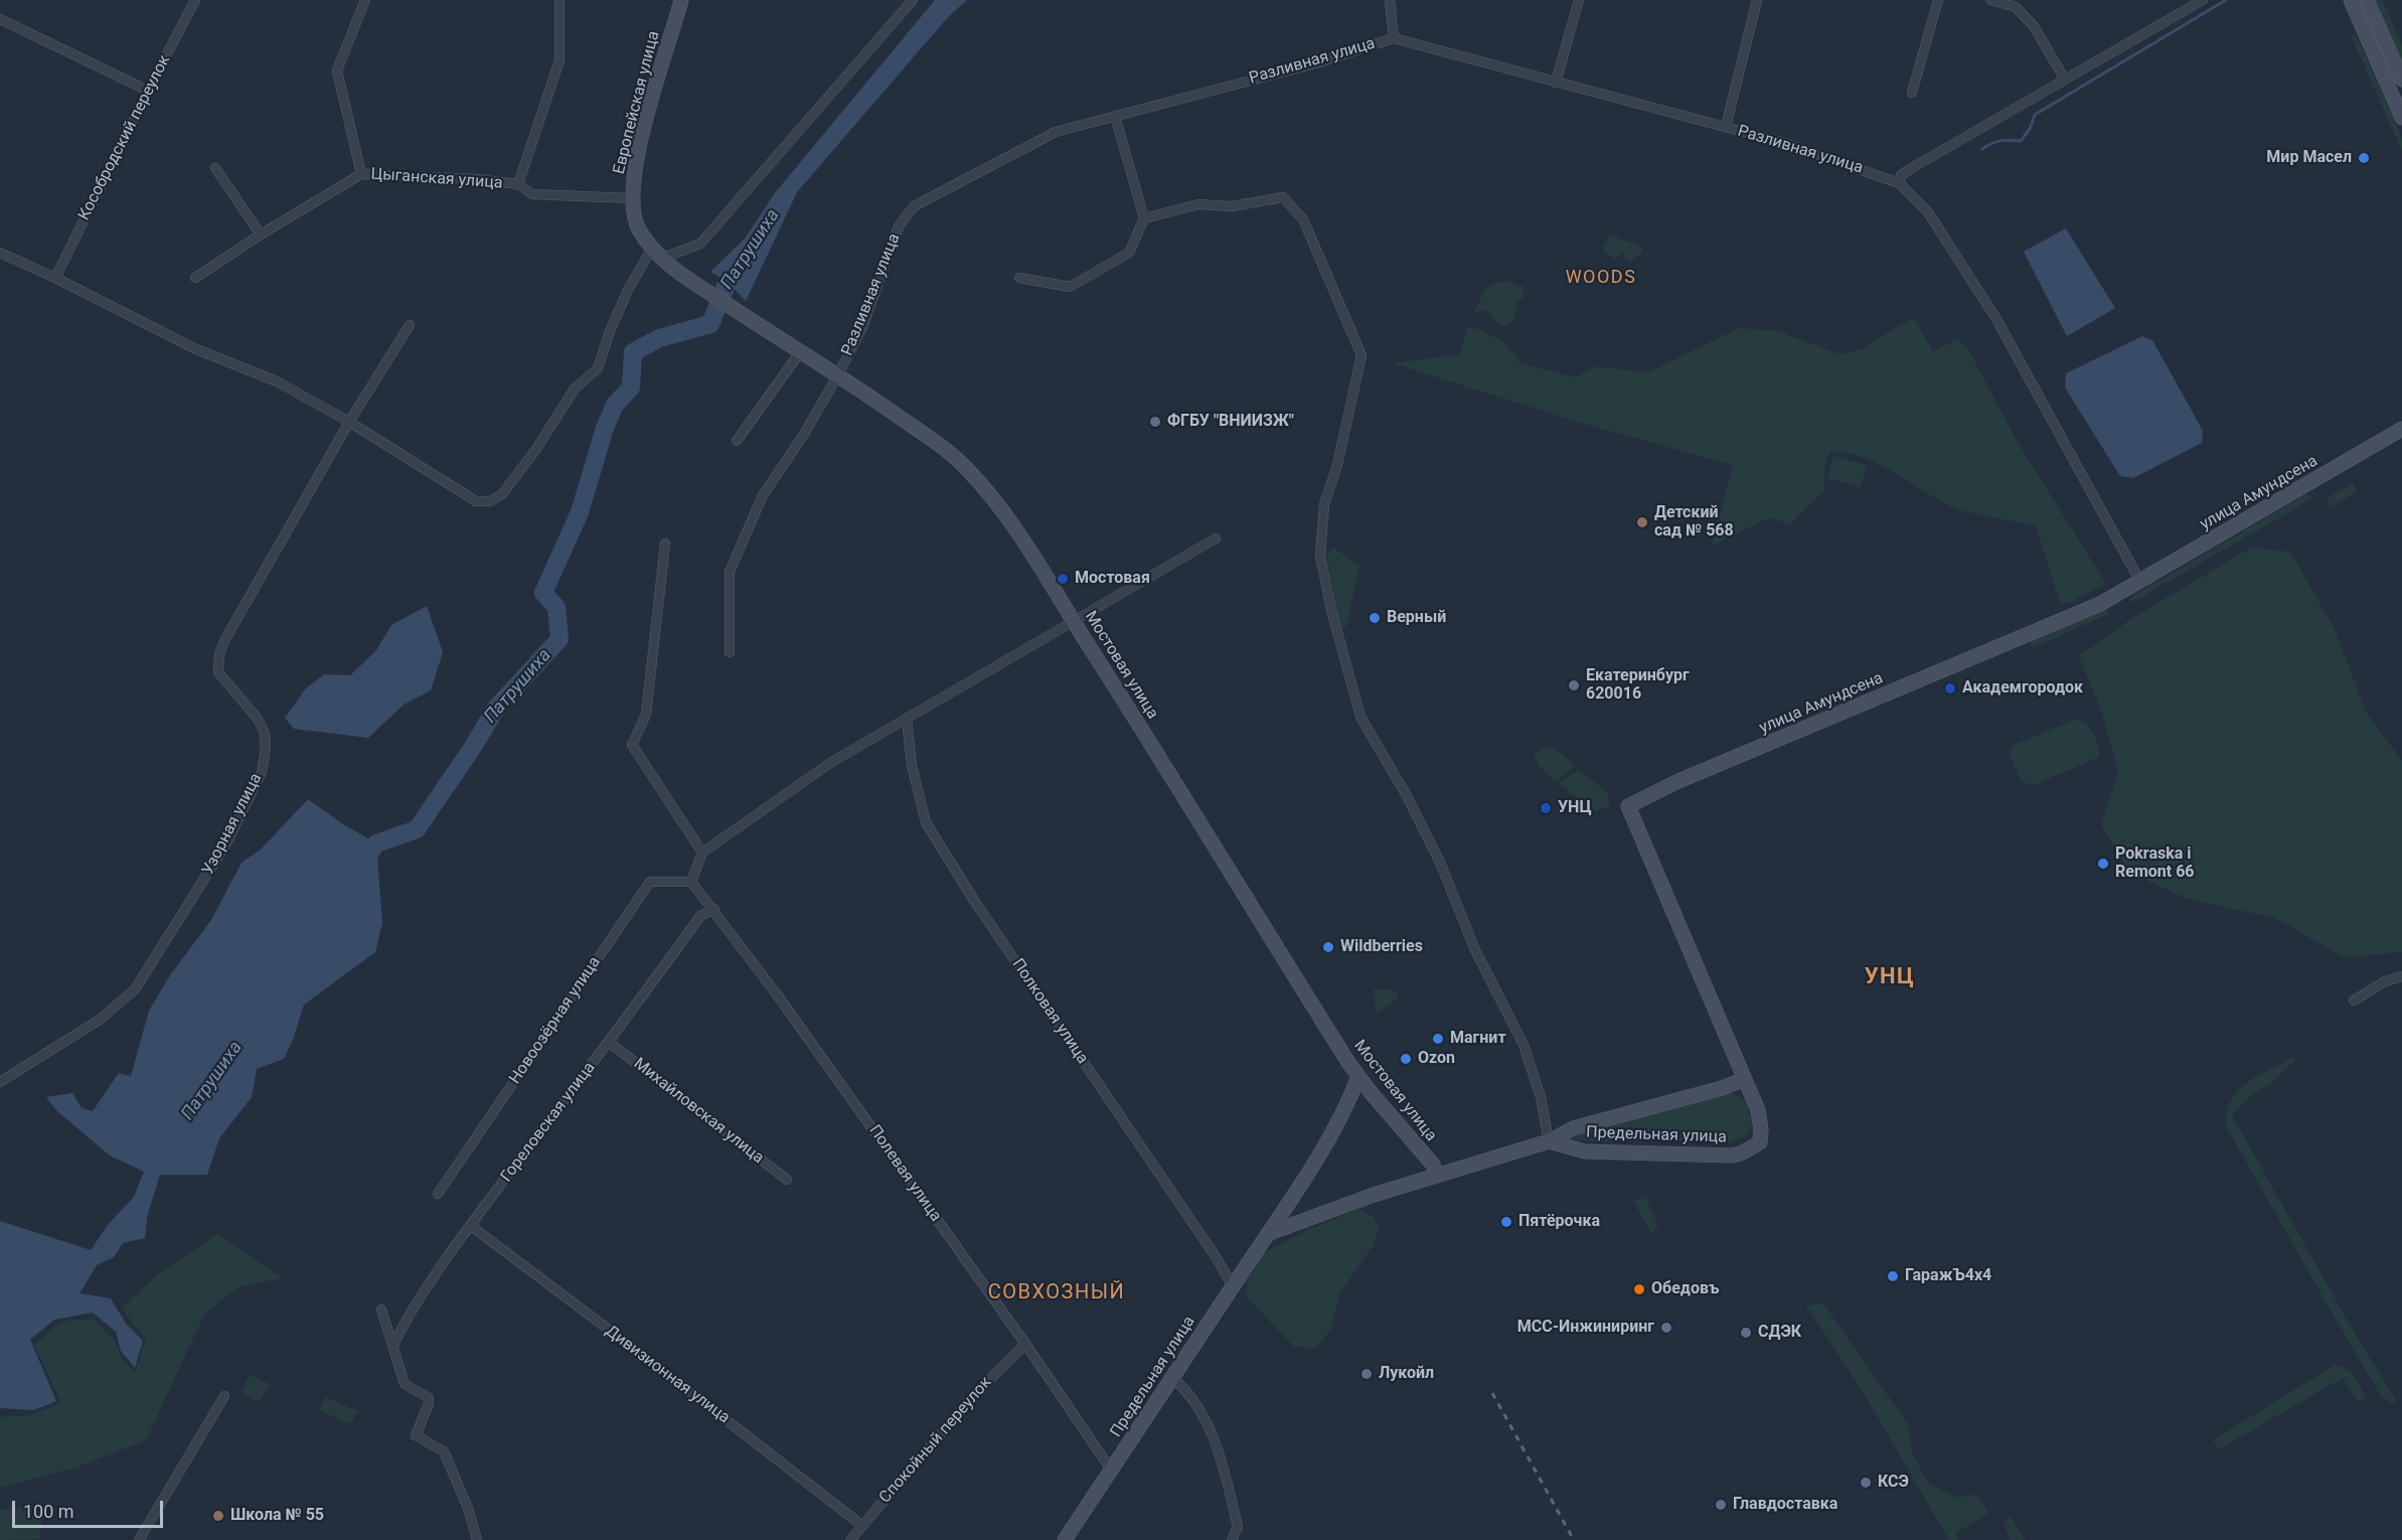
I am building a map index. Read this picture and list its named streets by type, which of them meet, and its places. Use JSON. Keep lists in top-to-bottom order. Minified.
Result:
{"streets":{"street":["Разливная улица","Европейская улица","Кособродский переулок","Цыганская улица","улица Амундсена","Мостовая улица","Узорная улица","Полковая улица","Новоозёрная улица","Михайловская улица","Гореловская улица","Предельная улица","Полевая улица","Дивизионная улица","Спокойный переулок"]},"crossings":[["Разливная улица","улица Амундсена"],["Разливная улица","Мостовая улица"],["Европейская улица","Цыганская улица"],["Европейская улица","Мостовая улица"],["улица Амундсена","Предельная улица"],["Мостовая улица","Предельная улица"],["Полковая улица","Предельная улица"],["Новоозёрная улица","Полевая улица"],["Михайловская улица","Гореловская улица"],["Гореловская улица","Полевая улица"],["Гореловская улица","Дивизионная улица"],["Предельная улица","Полевая улица"],["Полевая улица","Спокойный переулок"],["Дивизионная улица","Спокойный переулок"]],"districts":["WOODS","УНЦ","СОВХОЗНЫЙ"],"water":["Патрушиха"],"places":["Мир Масел","ФГБУ \"ВНИИЗЖ\"","Детский сад № 568","Мостовая","Верный","Екатеринбург 620016","Академгородок","УНЦ","Pokraska i Remont 66","Wildberries","Магнит","Ozon","Пятёрочка","ГаражЪ4х4","Обедовъ","МСС-Инжиниринг","СДЭК","Лукойл","КСЭ","Главдоставка","Школа № 55"],"scale_bar":"100 m"}
